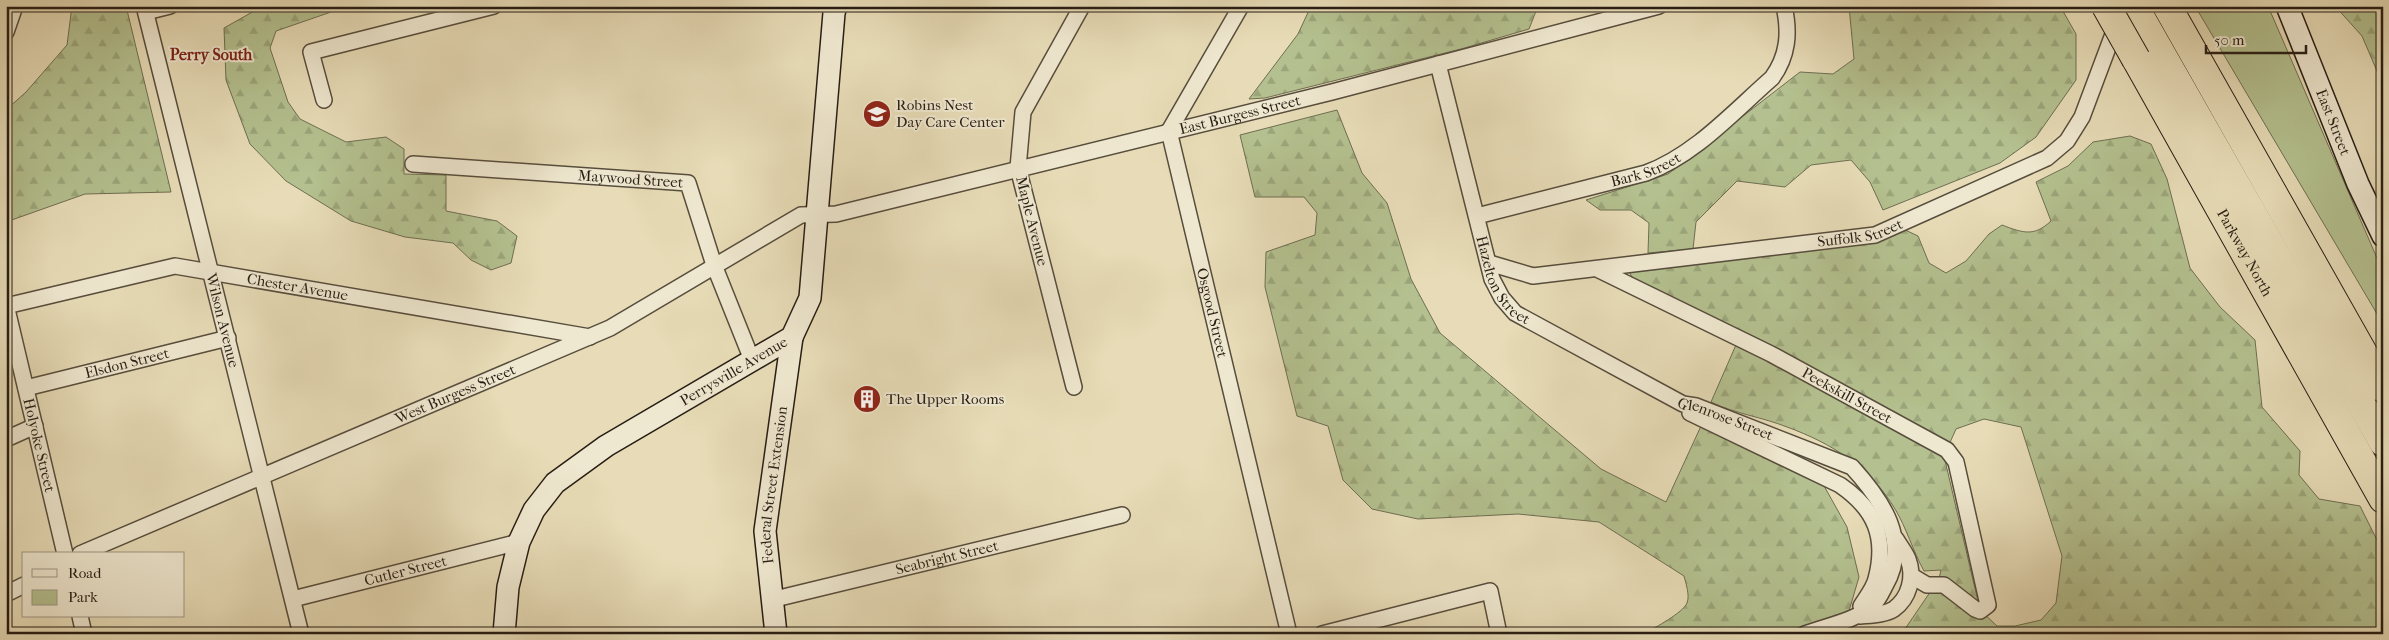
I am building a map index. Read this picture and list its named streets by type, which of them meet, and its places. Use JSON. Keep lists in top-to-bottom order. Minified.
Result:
{"streets":{"highway":["Parkway North"],"main road":["East Street","Perrysville Avenue","Federal Street Extension"],"street":["East Burgess Street","Bark Street","Maywood Street","Maple Avenue","Suffolk Street","Hazelton Street","Chester Avenue","Osgood Street","Wilson Avenue","Elsdon Street","West Burgess Street","Peekskill Street","Glenrose Street","Holyoke Street","Seabright Street","Cutler Street"]},"crossings":[["East Burgess Street","Maple Avenue"],["East Burgess Street","Hazelton Street"],["East Burgess Street","Osgood Street"],["East Burgess Street","Perrysville Avenue"],["East Burgess Street","West Burgess Street"],["Bark Street","Hazelton Street"],["Maywood Street","Perrysville Avenue"],["Maywood Street","West Burgess Street"],["Suffolk Street","Hazelton Street"],["Suffolk Street","Peekskill Street"],["Hazelton Street","Glenrose Street"],["Chester Avenue","Wilson Avenue"],["Chester Avenue","West Burgess Street"],["Chester Avenue","Holyoke Street"],["Wilson Avenue","Elsdon Street"],["Wilson Avenue","West Burgess Street"],["Wilson Avenue","Cutler Street"],["Elsdon Street","Holyoke Street"],["Perrysville Avenue","West Burgess Street"],["Perrysville Avenue","Federal Street Extension"],["Perrysville Avenue","Cutler Street"],["Federal Street Extension","Seabright Street"]],"districts":["Perry South"],"places":{"school or university":["Robins Nest Day Care Center"],"building":["The Upper Rooms"]},"legend":["Road","Park"],"scale_bar":"50 m"}
